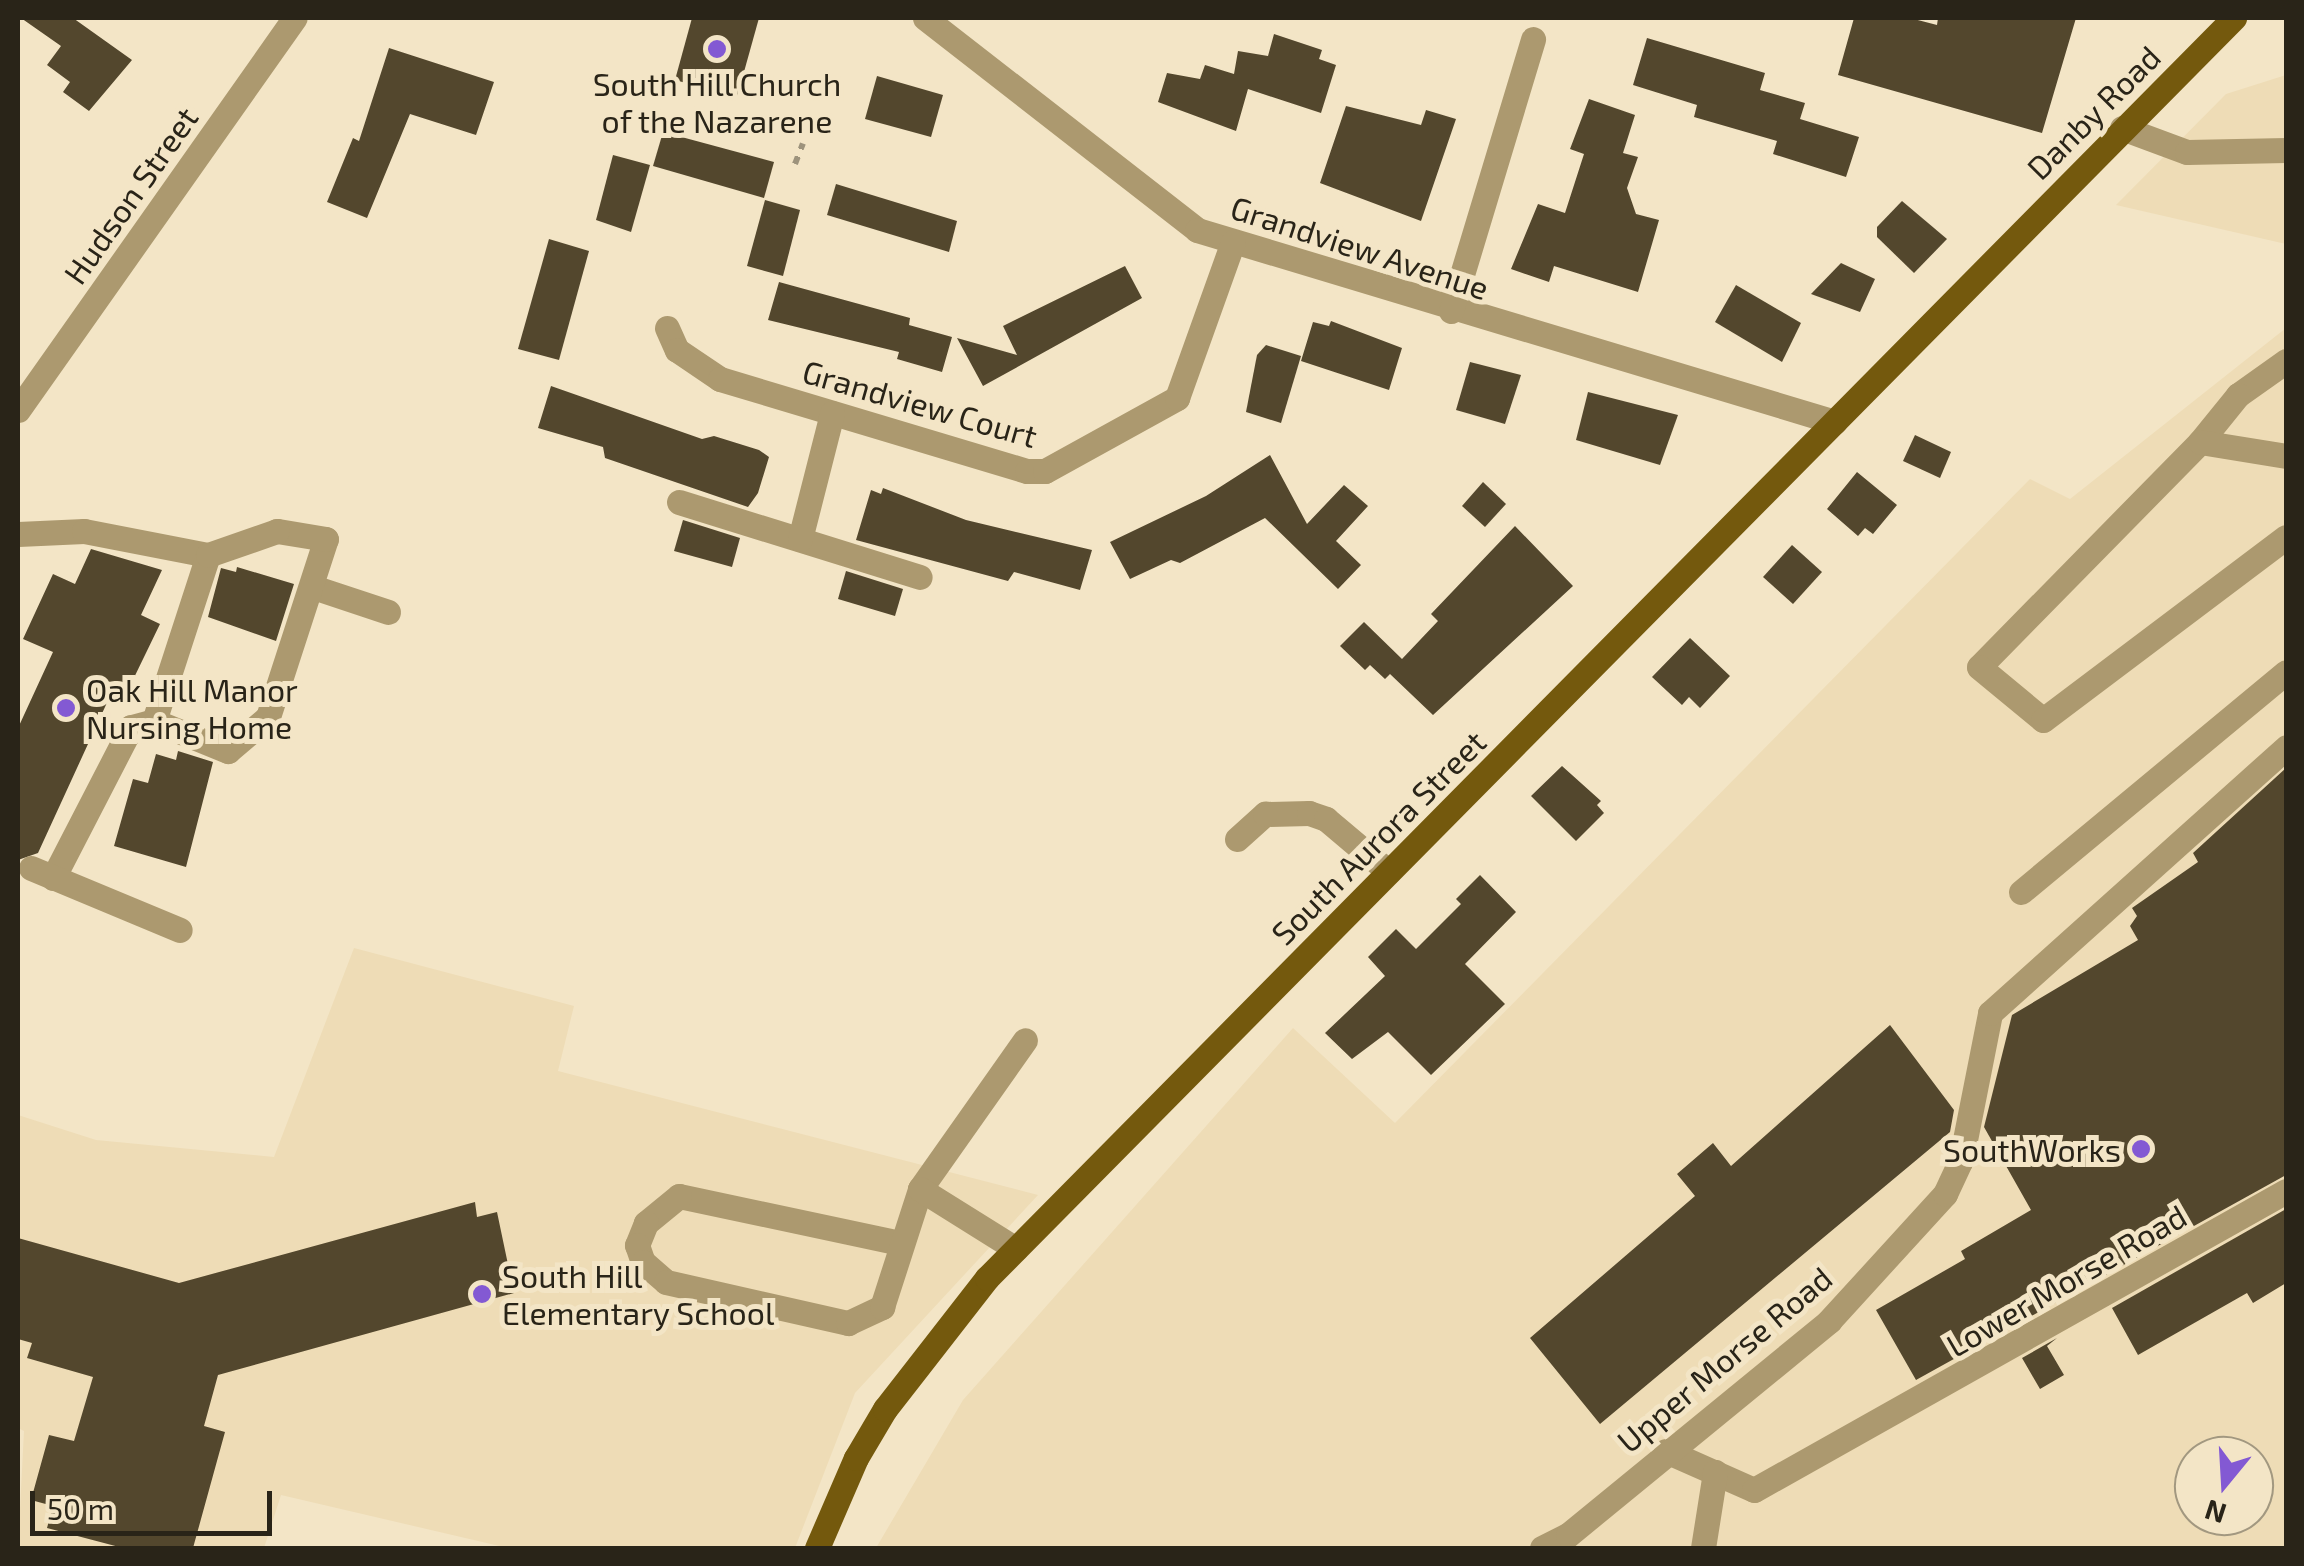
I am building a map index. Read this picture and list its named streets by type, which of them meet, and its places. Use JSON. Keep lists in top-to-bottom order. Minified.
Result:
{"streets":{"main road":["Danby Road","South Aurora Street"],"street":["Hudson Street","Grandview Avenue","Grandview Court","Lower Morse Road","Upper Morse Road"]},"crossings":[["Danby Road","South Aurora Street"],["Grandview Avenue","Grandview Court"],["Grandview Avenue","South Aurora Street"]],"places":["South Hill Church of the Nazarene","Oak Hill Manor Nursing Home","SouthWorks","South Hill Elementary School"],"scale_bar":"50 m","north":"bottom"}
